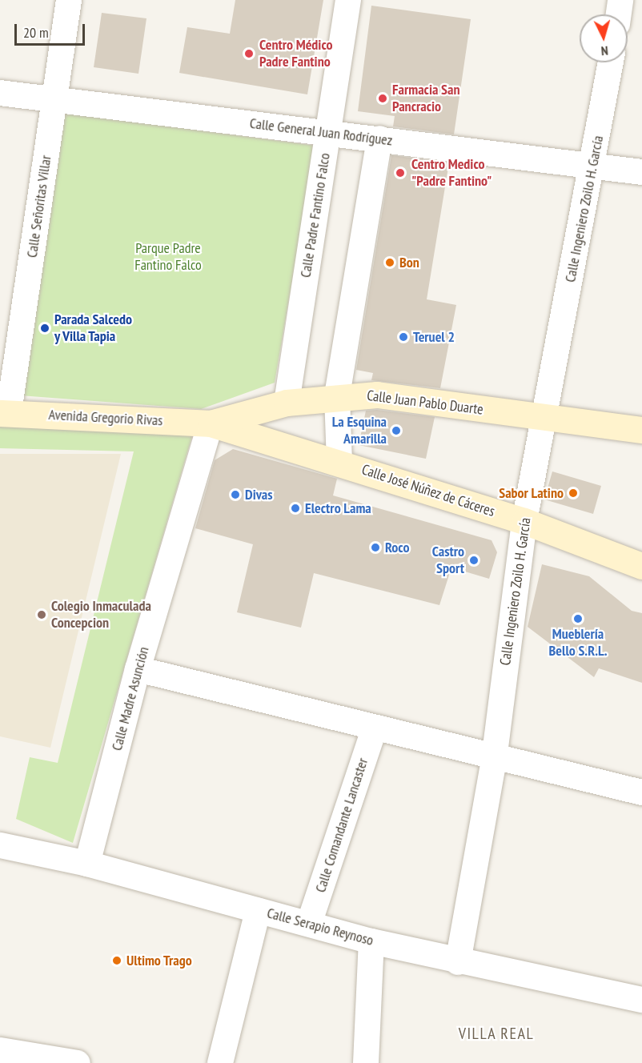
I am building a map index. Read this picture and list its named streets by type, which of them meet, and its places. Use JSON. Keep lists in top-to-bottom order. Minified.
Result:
{"streets":{"main road":["Calle Juan Pablo Duarte","Avenida Gregorio Rivas","Calle José Núñez de Cáceres"],"street":["Calle General Juan Rodríguez","Calle Señoritas Villar","Calle Ingeniero Zoilo H. García","Calle Padre Fantino Falco","Calle Madre Asunción","Calle Comandante Lancaster","Calle Serapio Reynoso"]},"crossings":[["Calle General Juan Rodríguez","Calle Señoritas Villar"],["Calle General Juan Rodríguez","Calle Ingeniero Zoilo H. García"],["Calle General Juan Rodríguez","Calle Padre Fantino Falco"],["Calle Señoritas Villar","Avenida Gregorio Rivas"],["Calle Ingeniero Zoilo H. García","Calle Juan Pablo Duarte"],["Calle Ingeniero Zoilo H. García","Calle José Núñez de Cáceres"],["Calle Ingeniero Zoilo H. García","Calle Serapio Reynoso"],["Calle Padre Fantino Falco","Calle Juan Pablo Duarte"],["Calle Juan Pablo Duarte","Avenida Gregorio Rivas"],["Calle Juan Pablo Duarte","Calle José Núñez de Cáceres"],["Calle Juan Pablo Duarte","Calle Madre Asunción"],["Avenida Gregorio Rivas","Calle José Núñez de Cáceres"],["Avenida Gregorio Rivas","Calle Madre Asunción"],["Calle José Núñez de Cáceres","Calle Madre Asunción"],["Calle Madre Asunción","Calle Serapio Reynoso"],["Calle Comandante Lancaster","Calle Serapio Reynoso"]],"districts":["VILLA REAL"],"parks":["Parque Padre Fantino Falco"],"places":["Centro Médico Padre Fantino","Farmacia San Pancracio","Centro Medico \"Padre Fantino\"","Bon","Parada Salcedo y Villa Tapia","Teruel 2","La Esquina Amarilla","Sabor Latino","Divas","Electro Lama","Roco","Castro Sport","Colegio Inmaculada Concepcion","Mueblería Bello S.R.L.","Ultimo Trago"],"scale_bar":"20 m","north":"bottom"}
